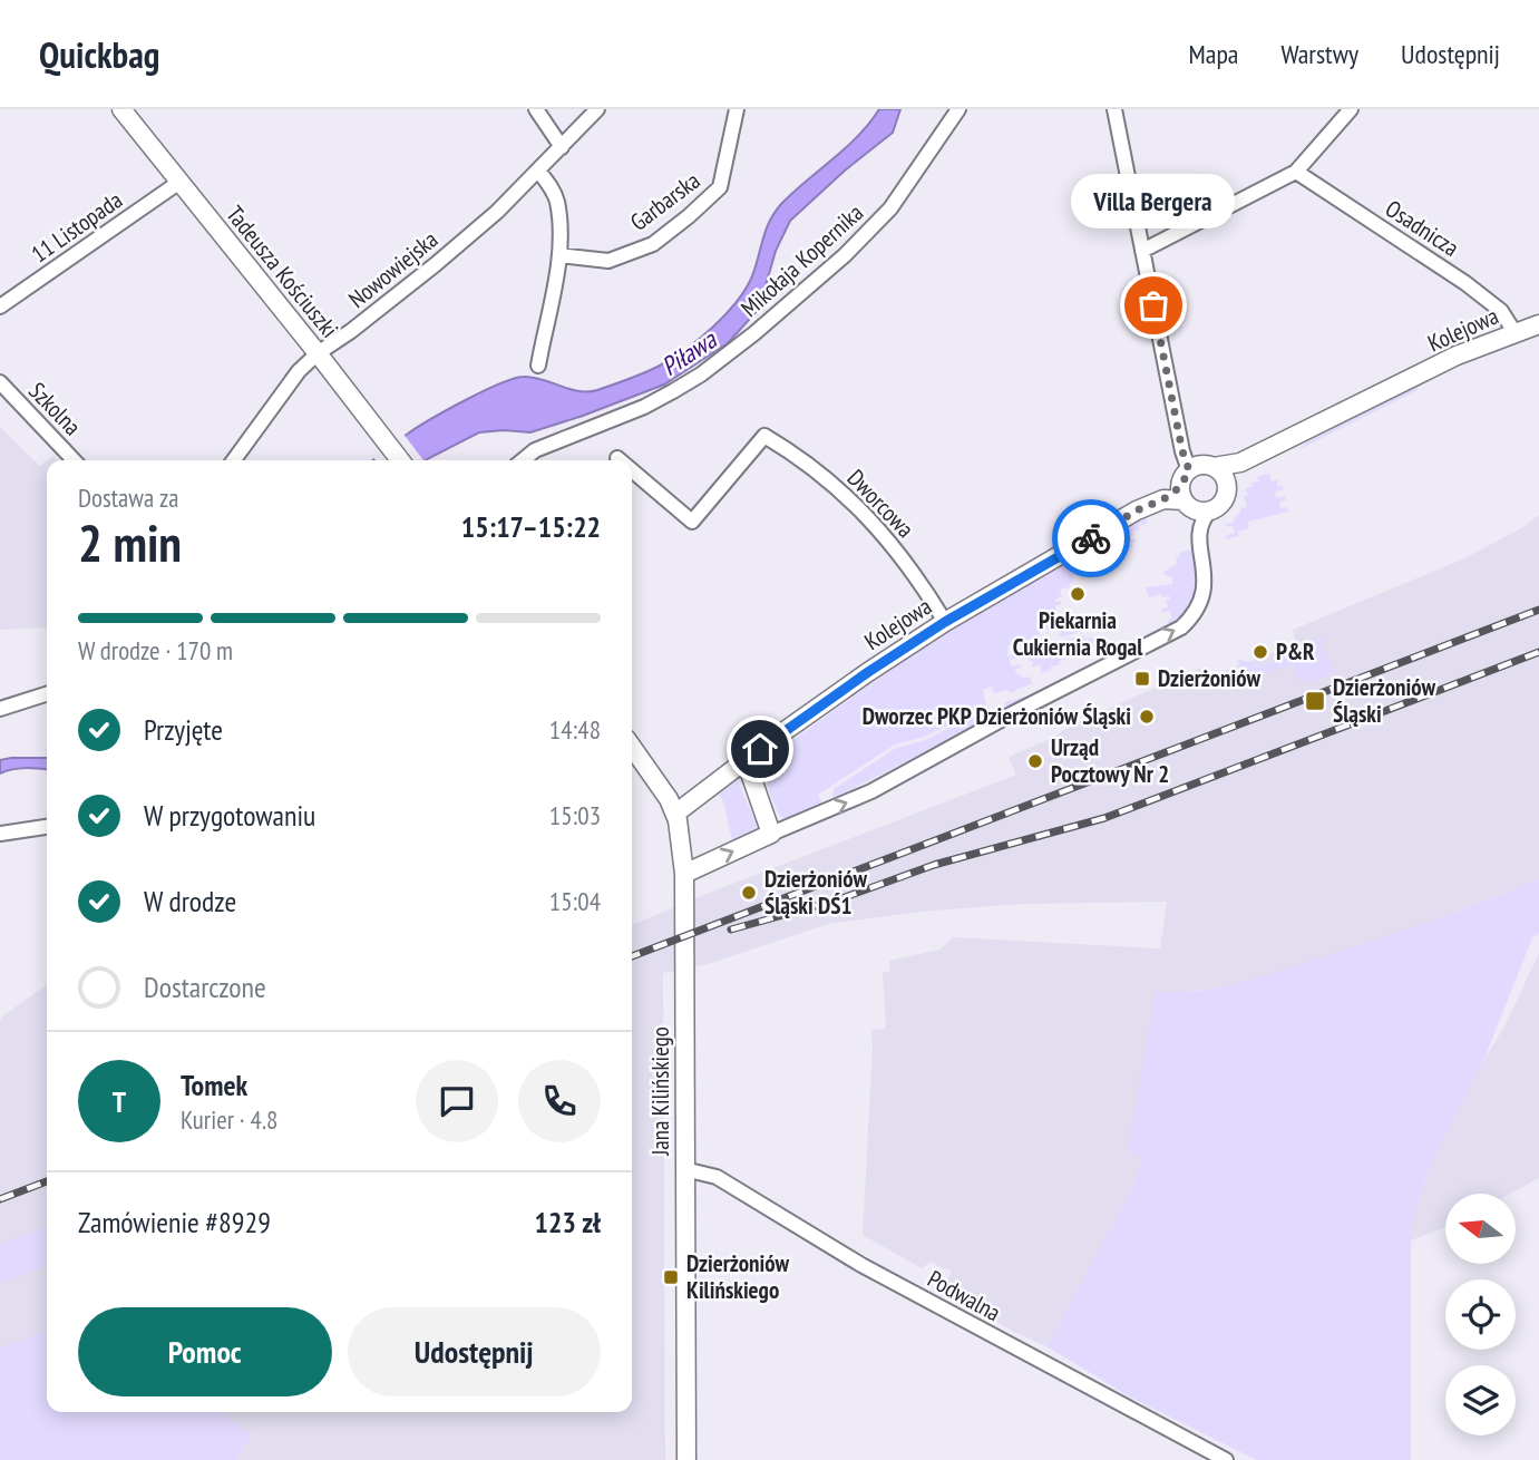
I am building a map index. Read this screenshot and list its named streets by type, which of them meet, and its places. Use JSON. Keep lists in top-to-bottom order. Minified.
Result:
{"streets":{"street":["Garbarska","11 Listopada","Osadnicza","Mikołaja Kopernika","Nowowiejska","Tadeusza Kościuszki","Kolejowa","Szkolna","Dworcowa","Jana Kilińskiego","Podwalna"]},"crossings":[["11 Listopada","Tadeusza Kościuszki"],["Osadnicza","Kolejowa"],["Nowowiejska","Tadeusza Kościuszki"],["Kolejowa","Dworcowa"],["Kolejowa","Jana Kilińskiego"],["Jana Kilińskiego","Podwalna"]],"water":["Piława"],"places":{"other":["Villa Bergera","Piekarnia Cukiernia Rogal","P&R","Dworzec PKP Dzierżoniów Śląski","Urząd Pocztowy Nr 2","Dzierżoniów Śląski DŚ1"],"transit":["Dzierżoniów","Dzierżoniów Śląski","Dzierżoniów Kilińskiego"]},"north":"left","page":{"header":"Quickbag","nav":["Mapa","Warstwy","Udostępnij"],"bubble":"Villa Bergera","heading":["2 min","Dostawa za","15:17–15:22"],"panel":["Tomek","Kurier · 4.8","Zamówienie #8929","123 zł"],"bar":"W drodze · 170 m","list":[["Przyjęte","14:48"],["W przygotowaniu","15:03"],["W drodze","15:04"],"Dostarczone"],"round":"T","buttons":["Pomoc","Udostępnij"]}}
